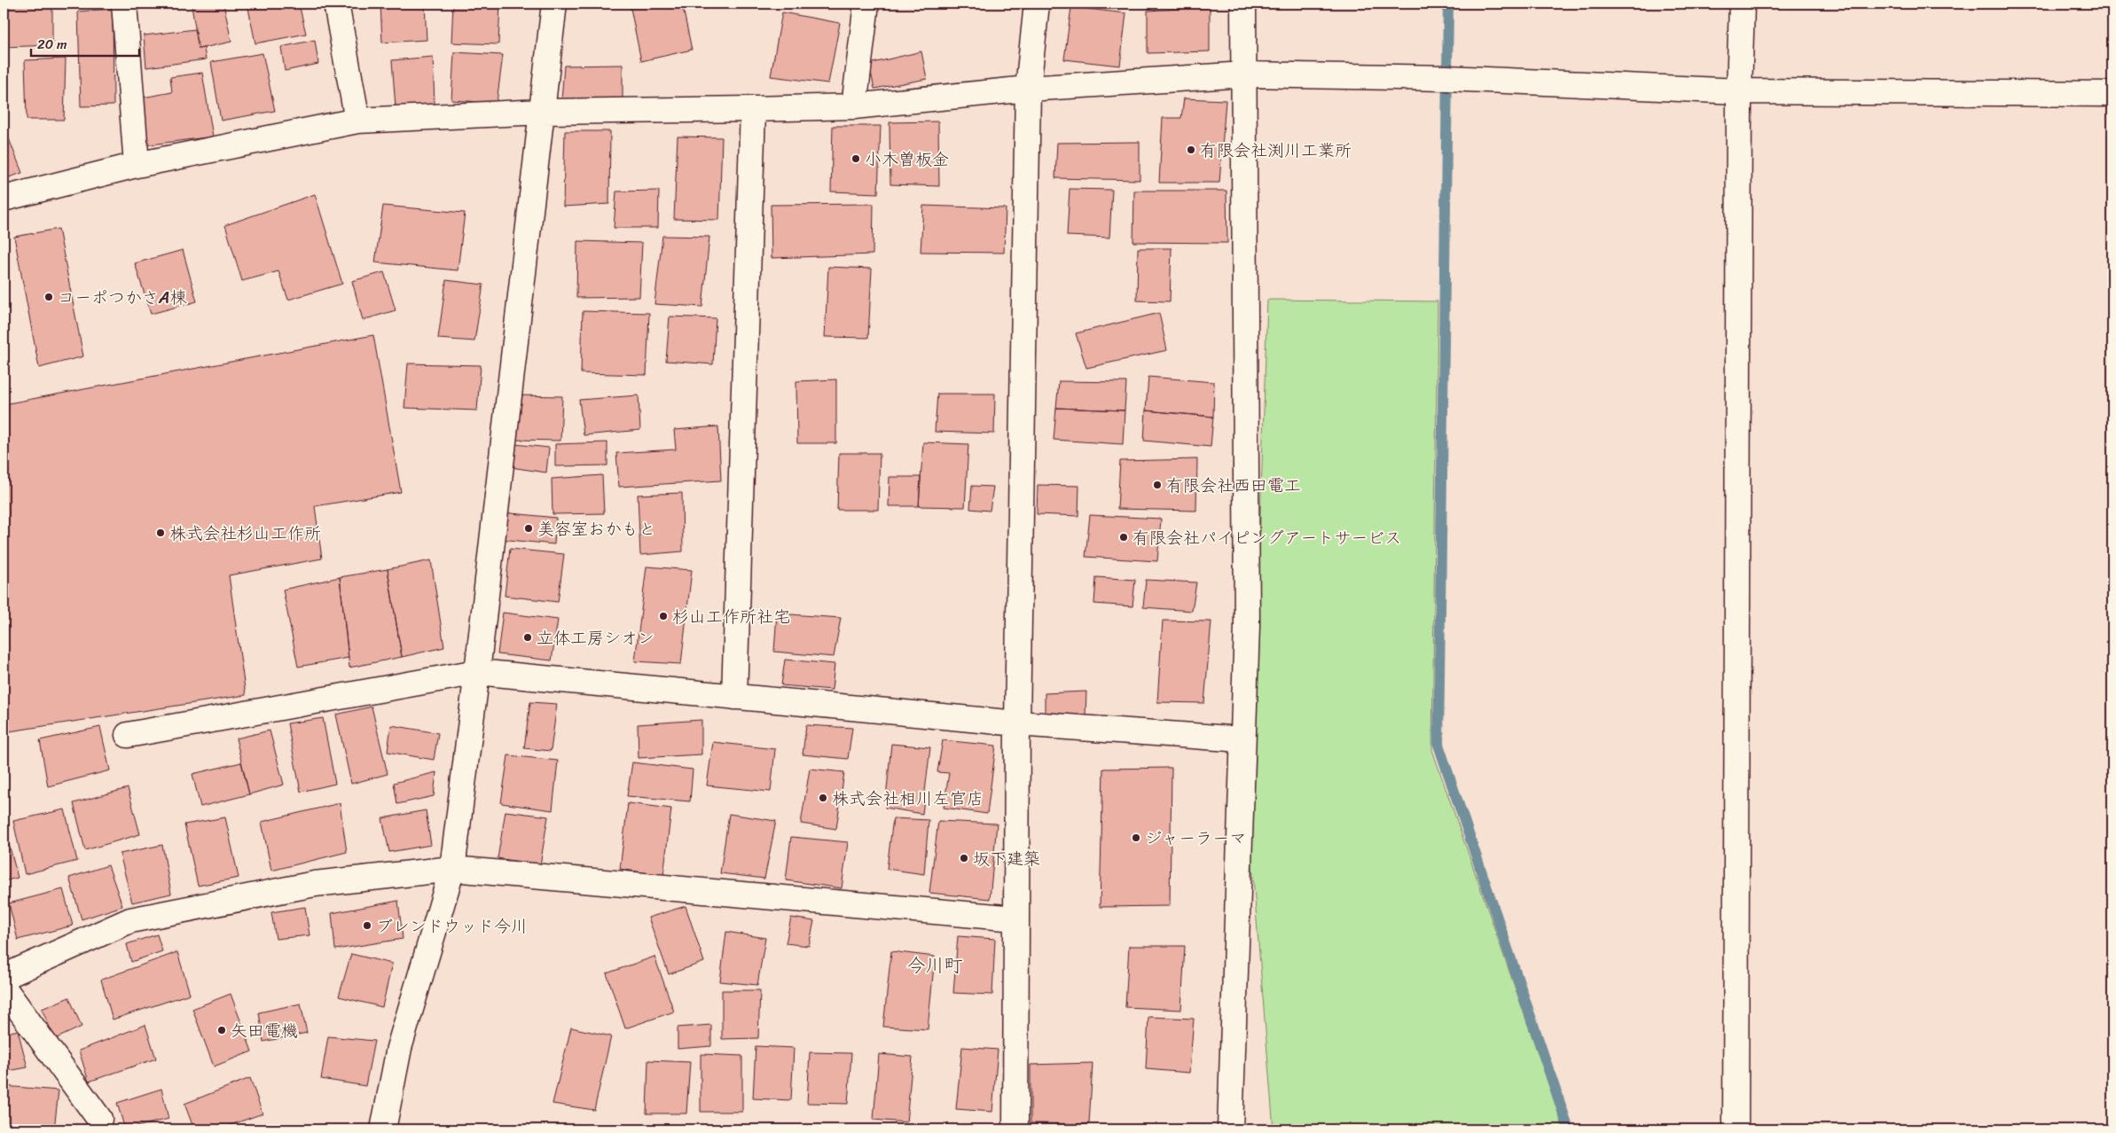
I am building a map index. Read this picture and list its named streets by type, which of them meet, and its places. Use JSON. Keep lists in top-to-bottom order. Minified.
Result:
{"districts":["今川町"],"places":["有限会社渕川工業所","小木曽板金","コーポつかさA棟","有限会社西田電工","美容室おかもと","株式会社杉山工作所","有限会社パイピングアートサービス","杉山工作所社宅","立体工房シオン","株式会社相川左官店","ジャーラーマ","坂下建築","ブレンドウッド今川","矢田電機"],"scale_bar":"20 m"}
